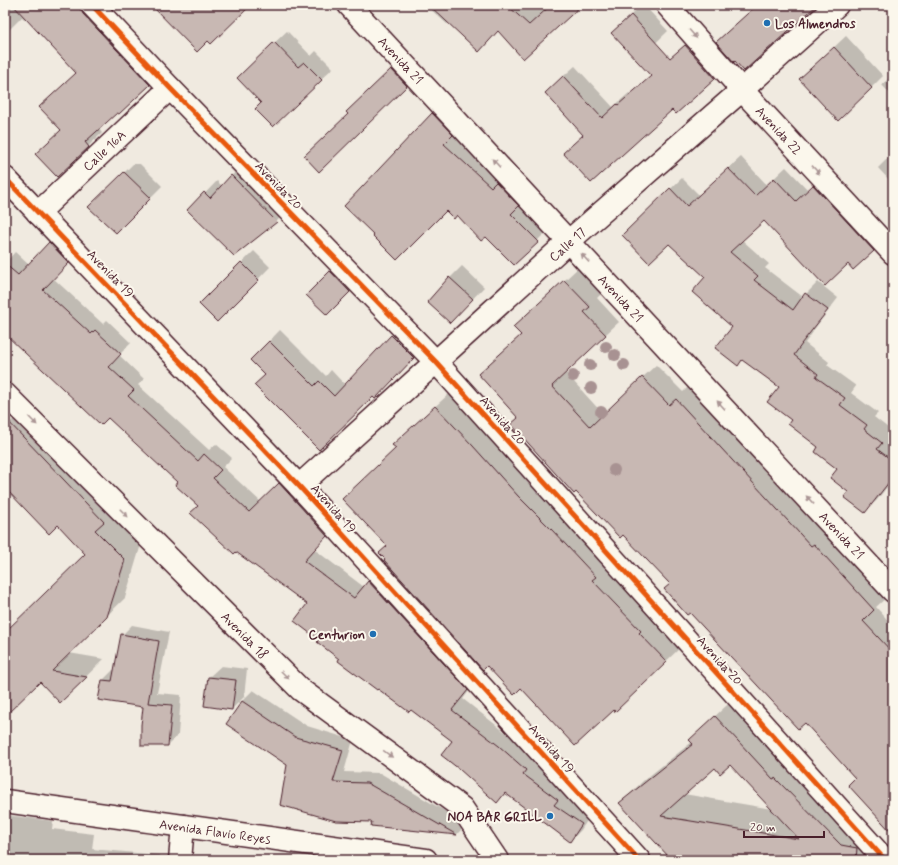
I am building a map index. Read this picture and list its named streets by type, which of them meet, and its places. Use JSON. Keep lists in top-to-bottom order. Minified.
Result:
{"streets":{"street":["Avenida 21","Avenida 22","Calle 16A","Avenida 20","Calle 17","Avenida 19","Avenida 18","Avenida Flavio Reyes"]},"crossings":[["Avenida 21","Calle 17"],["Avenida 22","Calle 17"],["Calle 16A","Avenida 20"],["Calle 16A","Avenida 19"],["Avenida 20","Calle 17"],["Calle 17","Avenida 19"]],"one_way":["Avenida 21","Avenida 22","Avenida 18"],"places":["Los Almendros","Centurion","NOA BAR GRILL"],"scale_bar":"20 m"}
